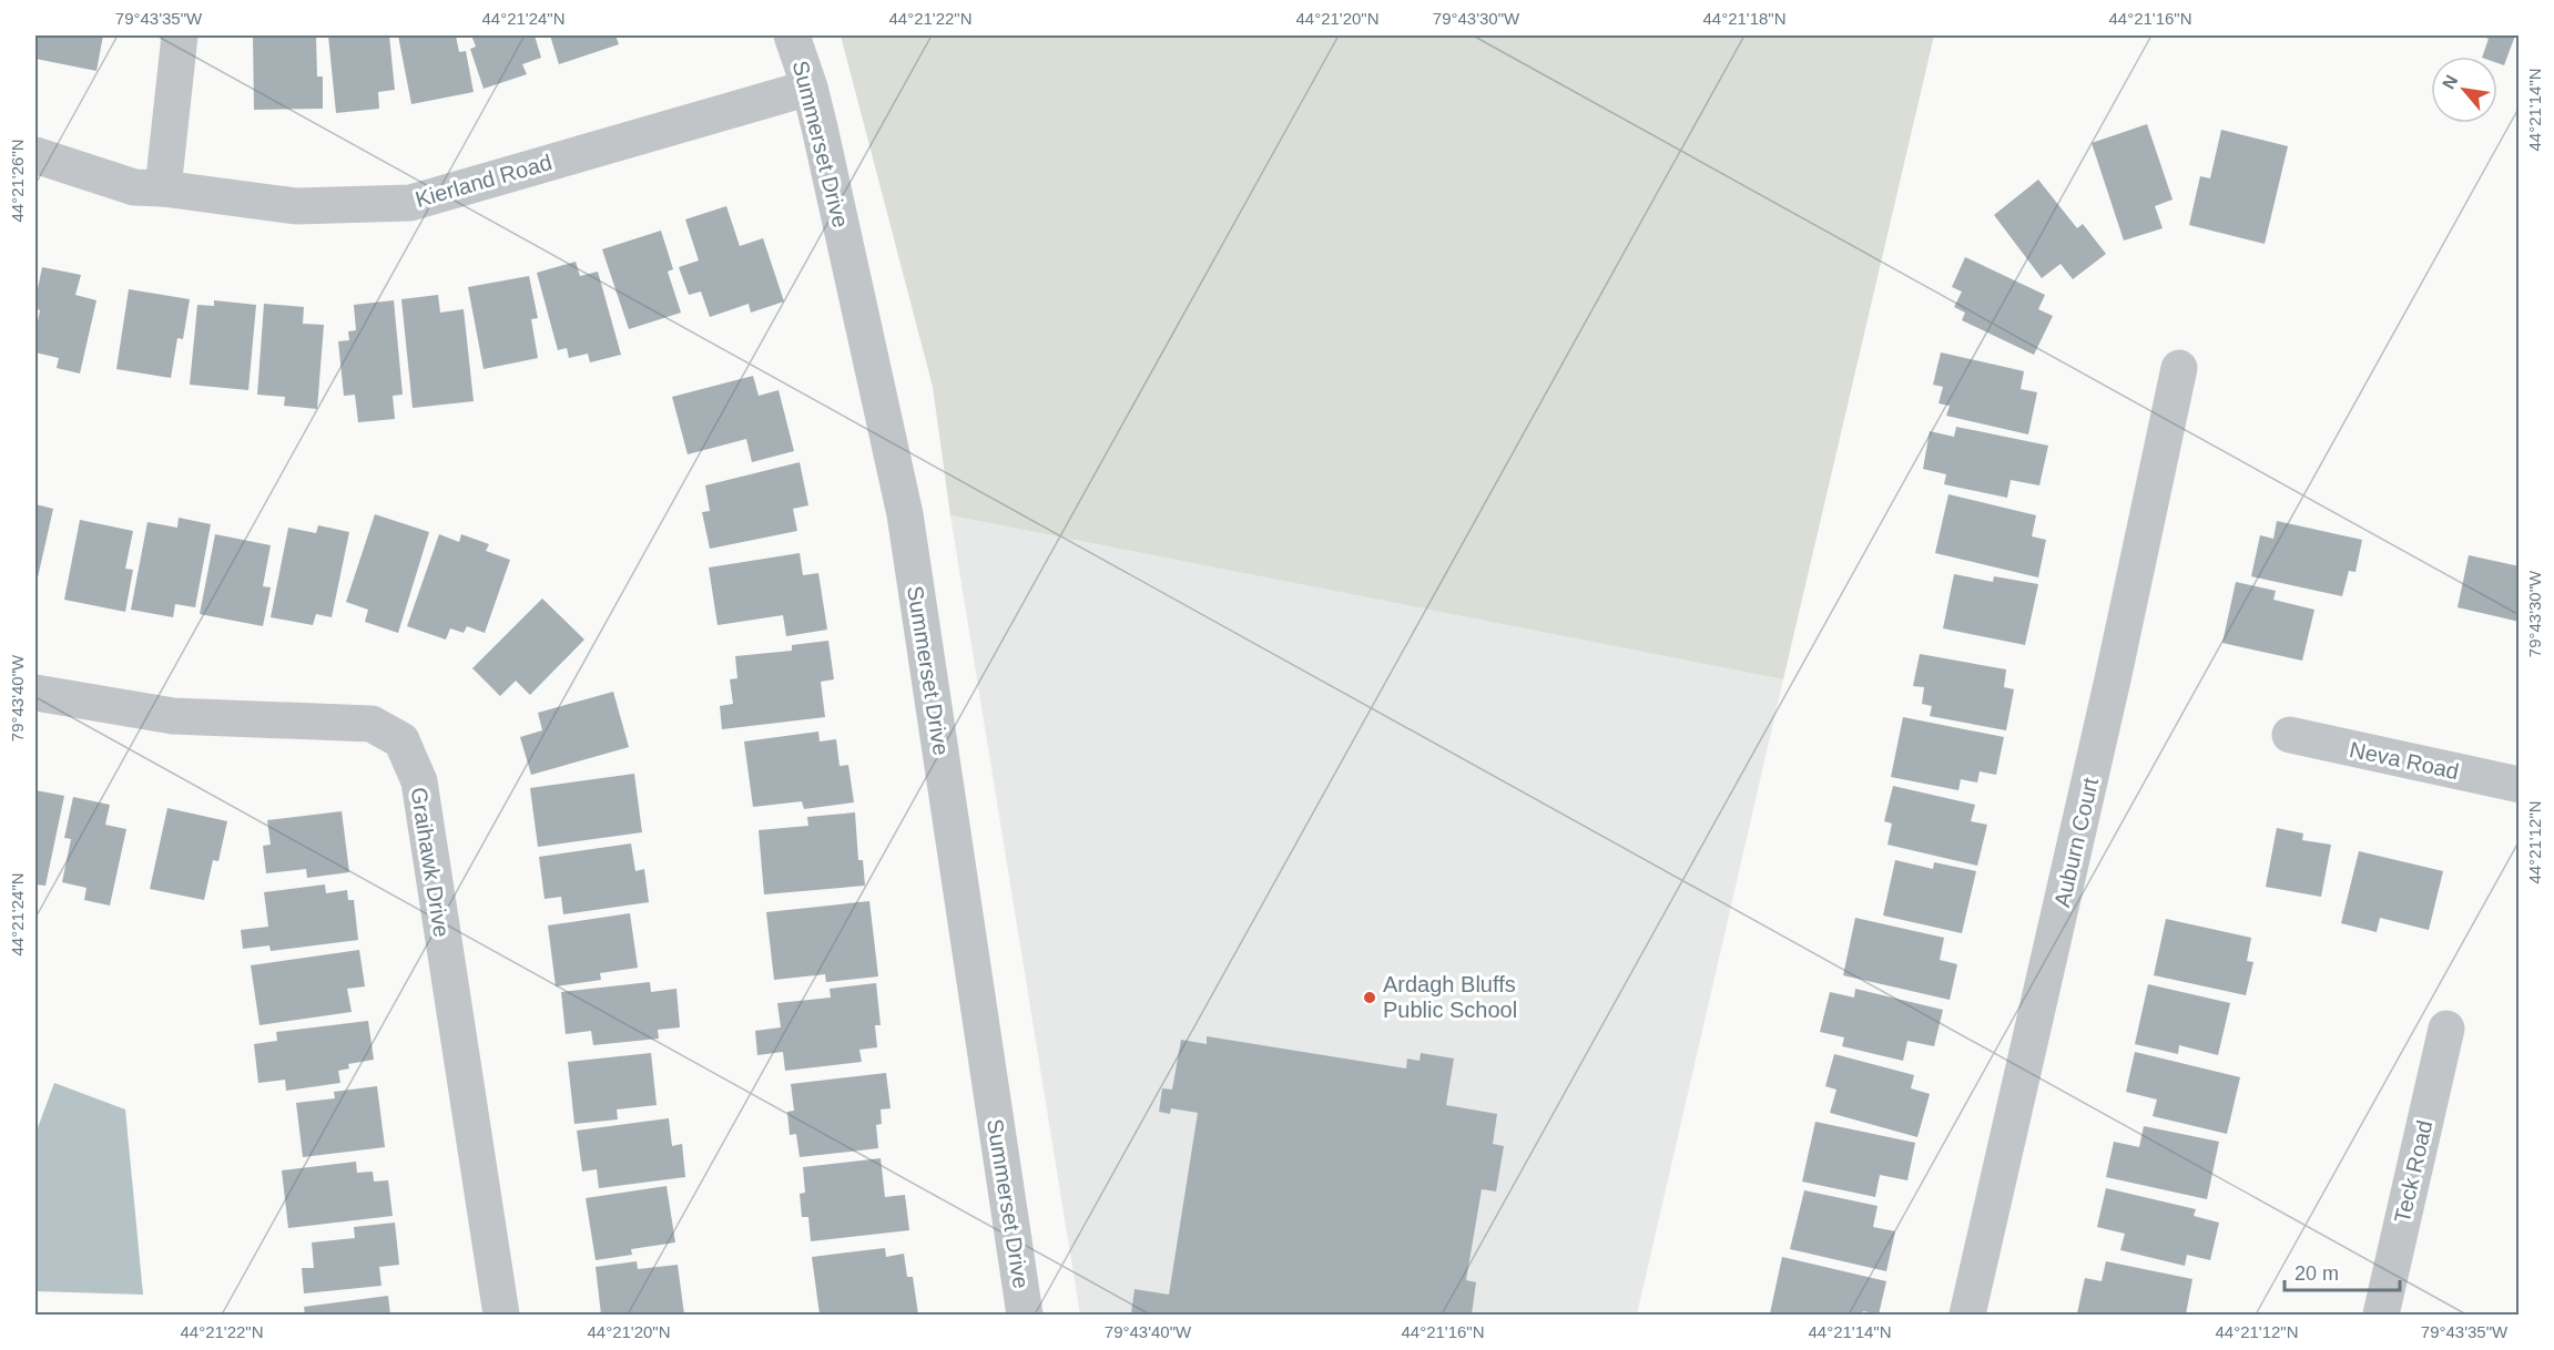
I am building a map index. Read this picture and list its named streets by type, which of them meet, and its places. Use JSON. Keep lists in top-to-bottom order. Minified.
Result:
{"streets":{"street":["Summerset Drive","Kierland Road","Neva Road","Auburn Court","Graihawk Drive","Teck Road"]},"crossings":[["Summerset Drive","Kierland Road"]],"places":["Ardagh Bluffs Public School"],"scale_bar":"20 m","north":"top left","coordinates":["79°43'35\"W","44°21'24\"N","44°21'22\"N","44°21'20\"N","79°43'30\"W","44°21'18\"N","44°21'16\"N","44°21'14\"N","44°21'26\"N","79°43'40\"W","44°21'12\"N"]}
